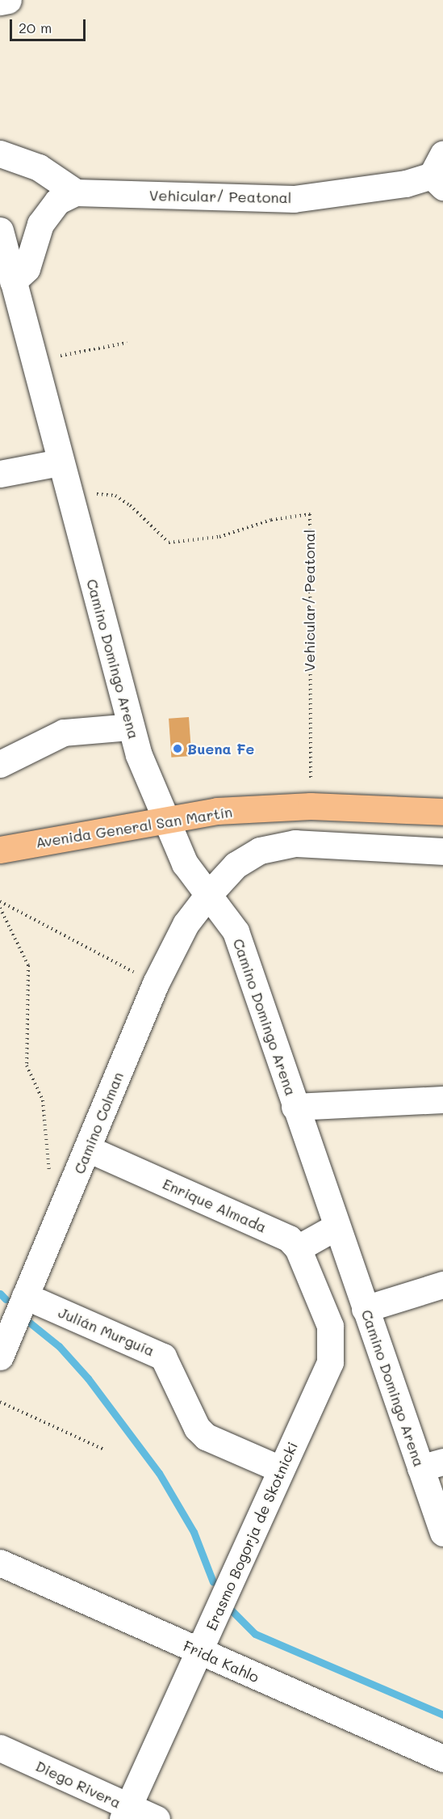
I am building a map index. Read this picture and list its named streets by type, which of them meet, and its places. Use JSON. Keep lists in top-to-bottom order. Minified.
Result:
{"streets":{"main road":["Avenida General San Martín"],"street":["Vehicular/ Peatonal","Camino Domingo Arena","Camino Colman","Enrique Almada","Julián Murguía","Erasmo Bogorja de Skotnicki","Frida Kahlo","Diego Rivera"]},"crossings":[["Vehicular/ Peatonal","Camino Domingo Arena"],["Vehicular/ Peatonal","Avenida General San Martín"],["Camino Domingo Arena","Avenida General San Martín"],["Camino Domingo Arena","Camino Colman"],["Camino Colman","Enrique Almada"],["Camino Colman","Julián Murguía"],["Enrique Almada","Erasmo Bogorja de Skotnicki"],["Julián Murguía","Erasmo Bogorja de Skotnicki"],["Erasmo Bogorja de Skotnicki","Frida Kahlo"],["Erasmo Bogorja de Skotnicki","Diego Rivera"]],"places":["Buena Fe"],"scale_bar":"20 m"}
